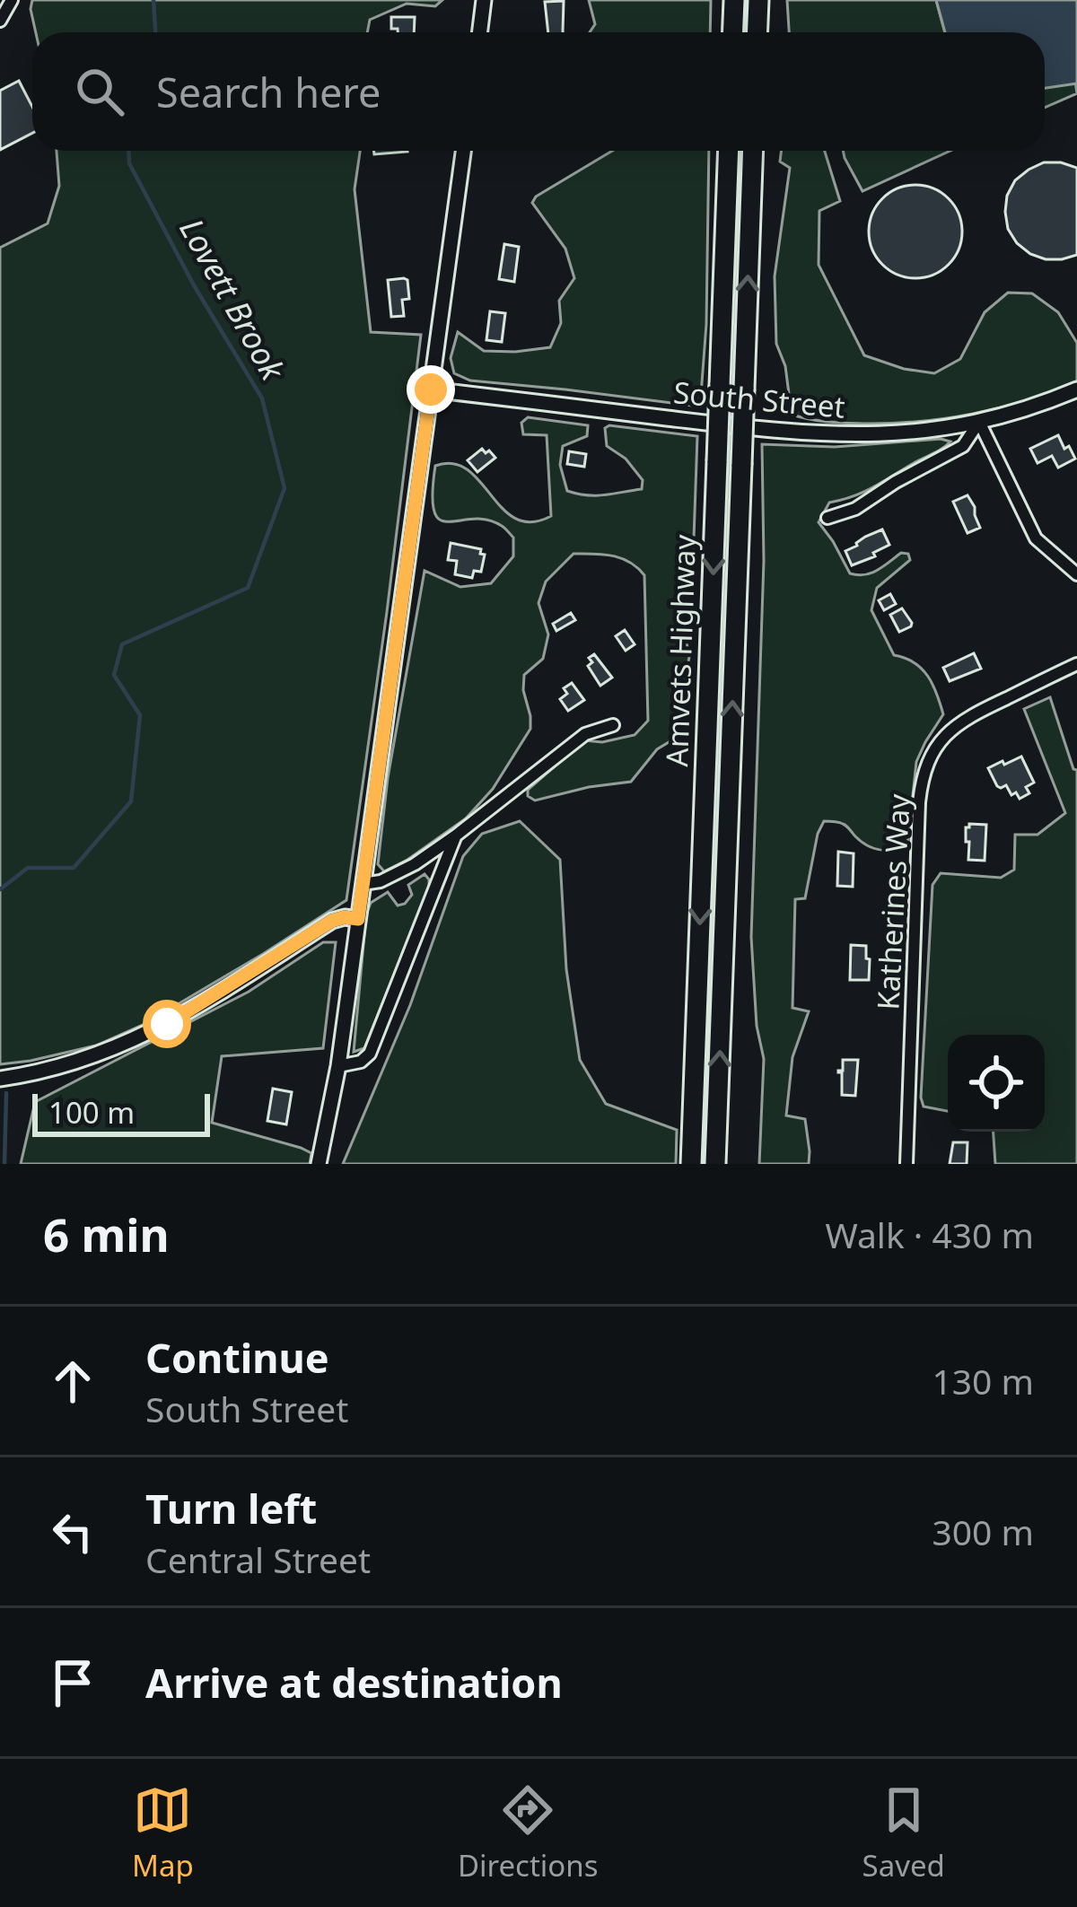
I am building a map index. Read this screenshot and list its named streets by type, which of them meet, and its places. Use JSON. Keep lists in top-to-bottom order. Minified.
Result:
{"streets":{"highway":["Amvets Highway"],"street":["South Street","Katherines Way"]},"water":["Lovett Brook"],"scale_bar":"100 m","page":{"search":"Search here","scale":"100 m","heading":["6 min","Walk · 430 m"],"list":[["Continue","South Street","130 m"],["Turn left","Central Street","300 m"],"Arrive at destination"],"nav":["Map","Directions","Saved"]}}
